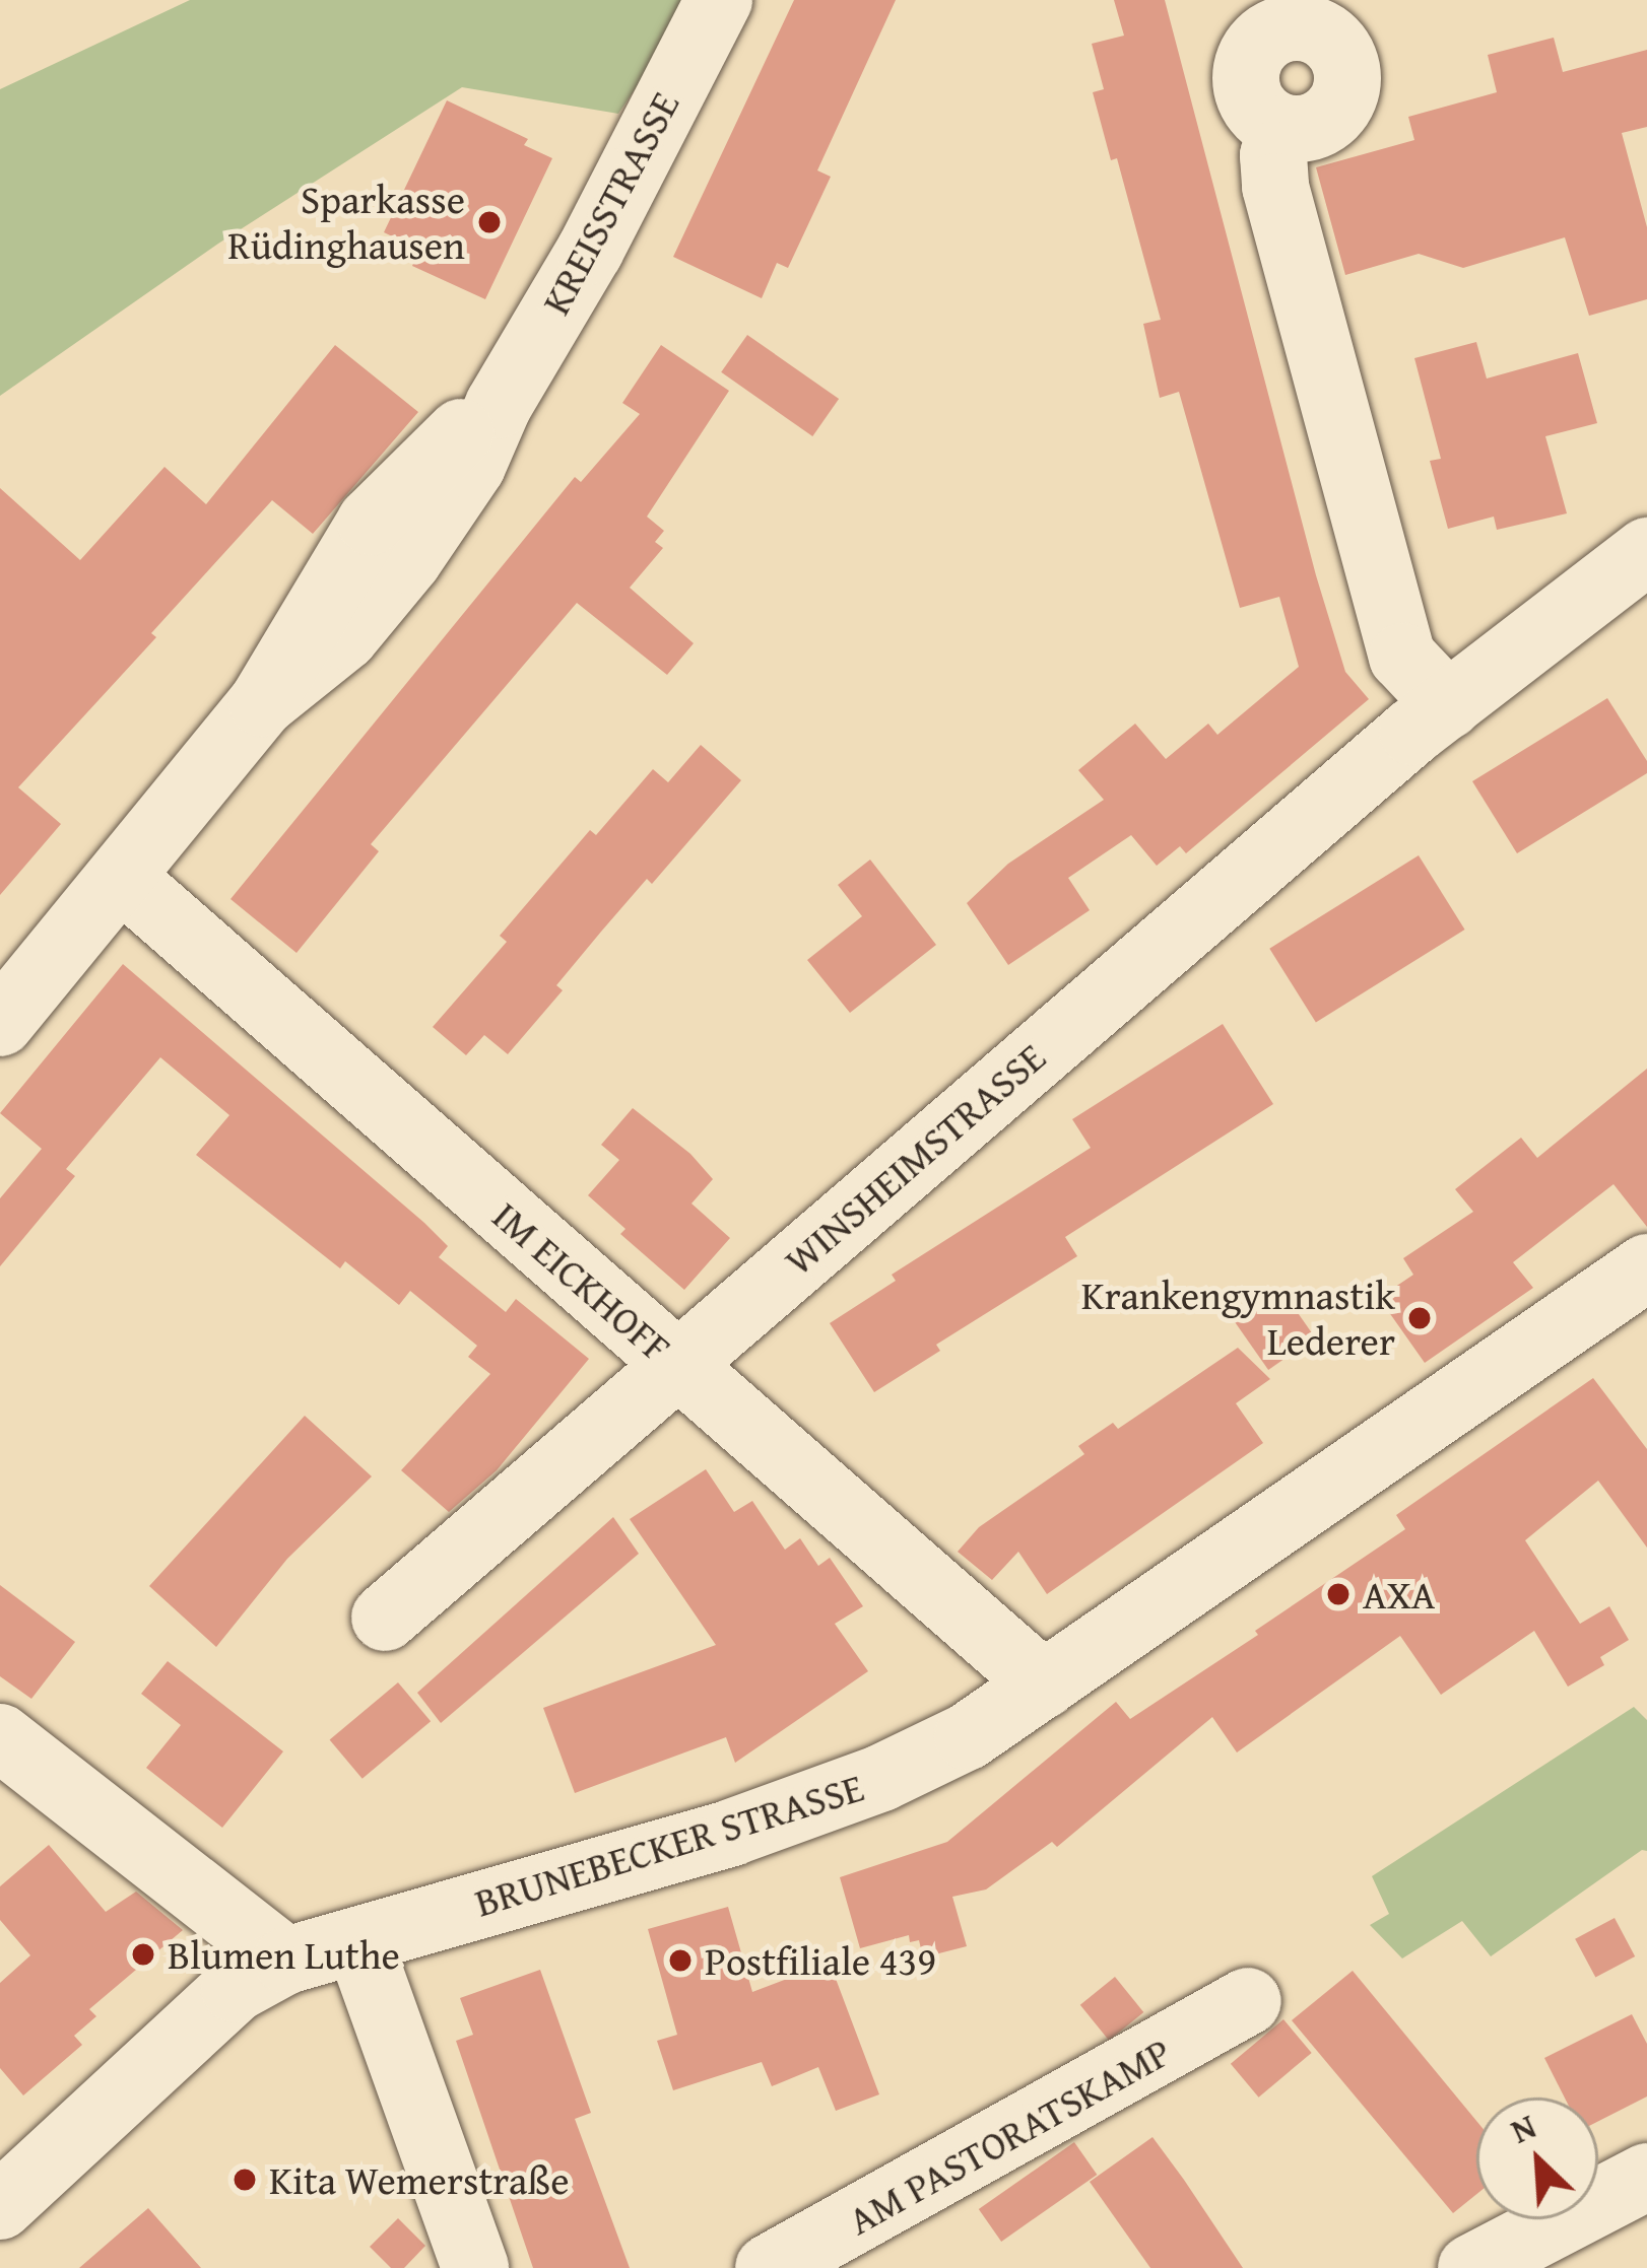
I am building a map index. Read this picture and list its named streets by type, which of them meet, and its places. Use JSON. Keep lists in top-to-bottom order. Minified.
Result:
{"streets":{"street":["KREISSTRASSE","WINSHEIMSTRASSE","IM EICKHOFF","BRUNEBECKER STRASSE","AM PASTORATSKAMP"]},"crossings":[["KREISSTRASSE","IM EICKHOFF"],["WINSHEIMSTRASSE","IM EICKHOFF"],["IM EICKHOFF","BRUNEBECKER STRASSE"]],"places":["Sparkasse Rüdinghausen","Krankengymnastik Lederer","AXA","Blumen Luthe","Postfiliale 439","Kita Wemerstraße"],"north":"top left"}
